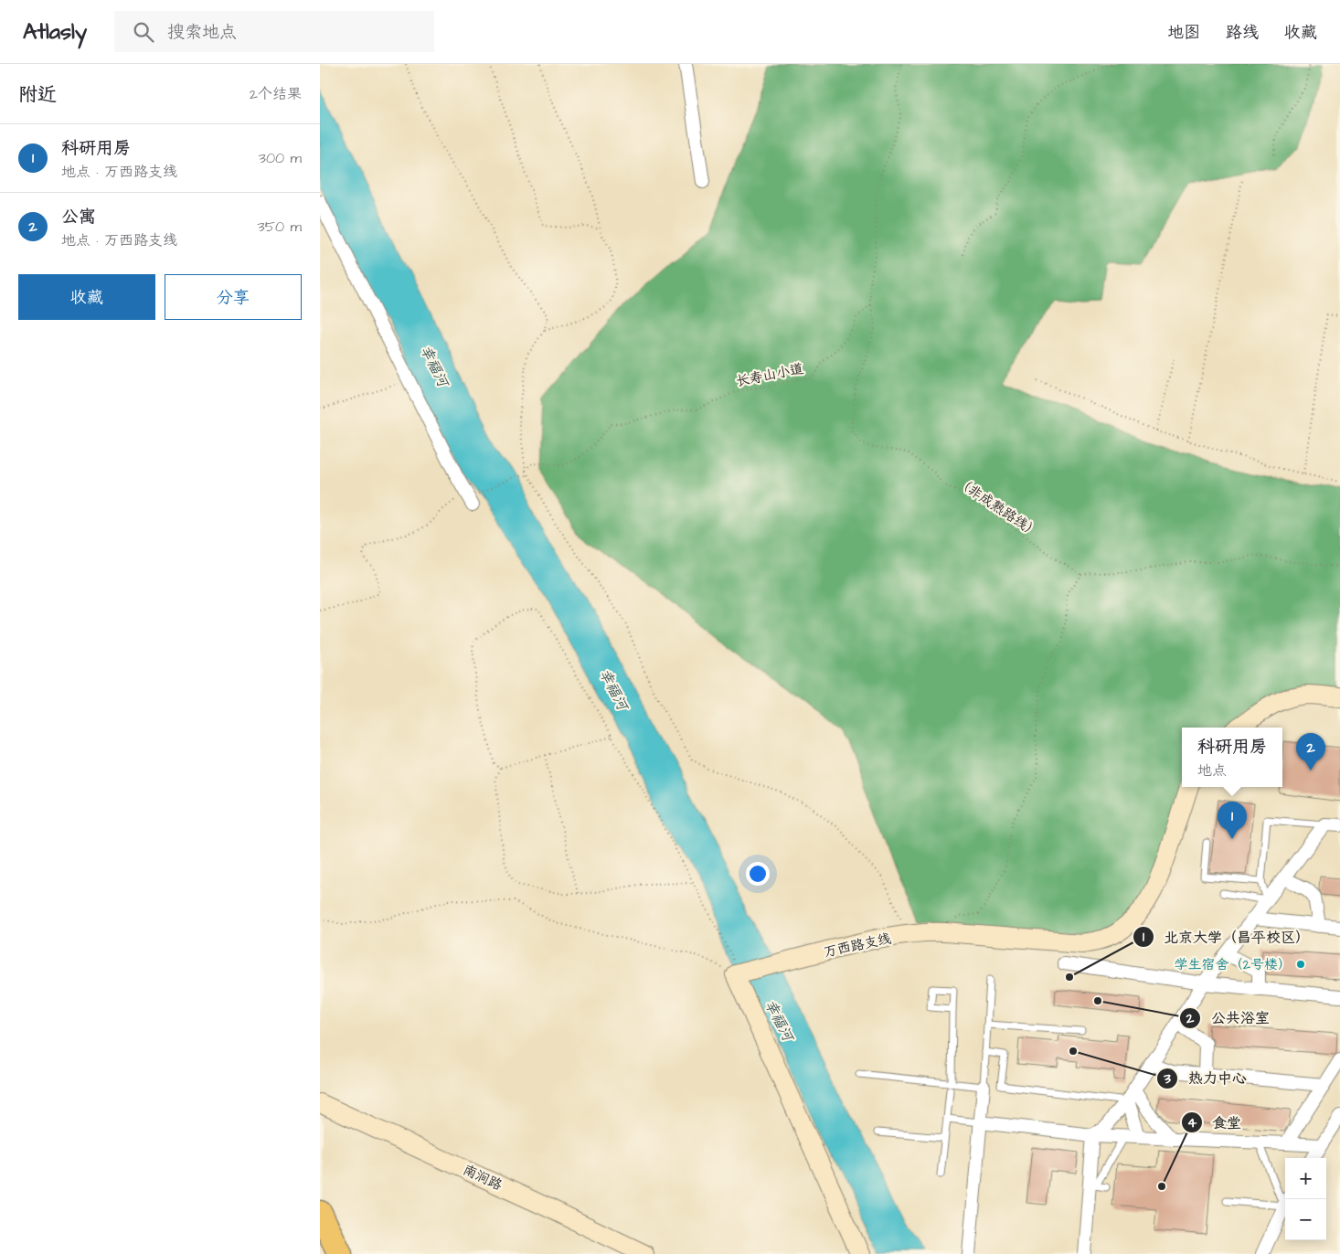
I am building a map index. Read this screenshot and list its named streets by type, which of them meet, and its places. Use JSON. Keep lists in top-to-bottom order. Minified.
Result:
{"streets":{"street":["万西路支线","南涧路"],"path":["长寿山小道","（非成熟路线）"]},"crossings":[["长寿山小道","（非成熟路线）"]],"water":["幸福河"],"places":["学生宿舍（2号楼）","北京大学（昌平校区）","公共浴室","热力中心","食堂"],"page":{"header":"Atlasly","search":"搜索地点","nav":["地图","路线","收藏"],"heading":["附近","2个结果"],"list":[{"mark":"1","name":"科研用房","note":"地点 · 万西路支线","value":"300 m"},{"mark":"2","name":"公寓","note":"地点 · 万西路支线","value":"350 m"}],"buttons":["收藏","分享"],"popup":["科研用房","地点"],"pins":["2","1"],"map_buttons":["+","−"]}}
